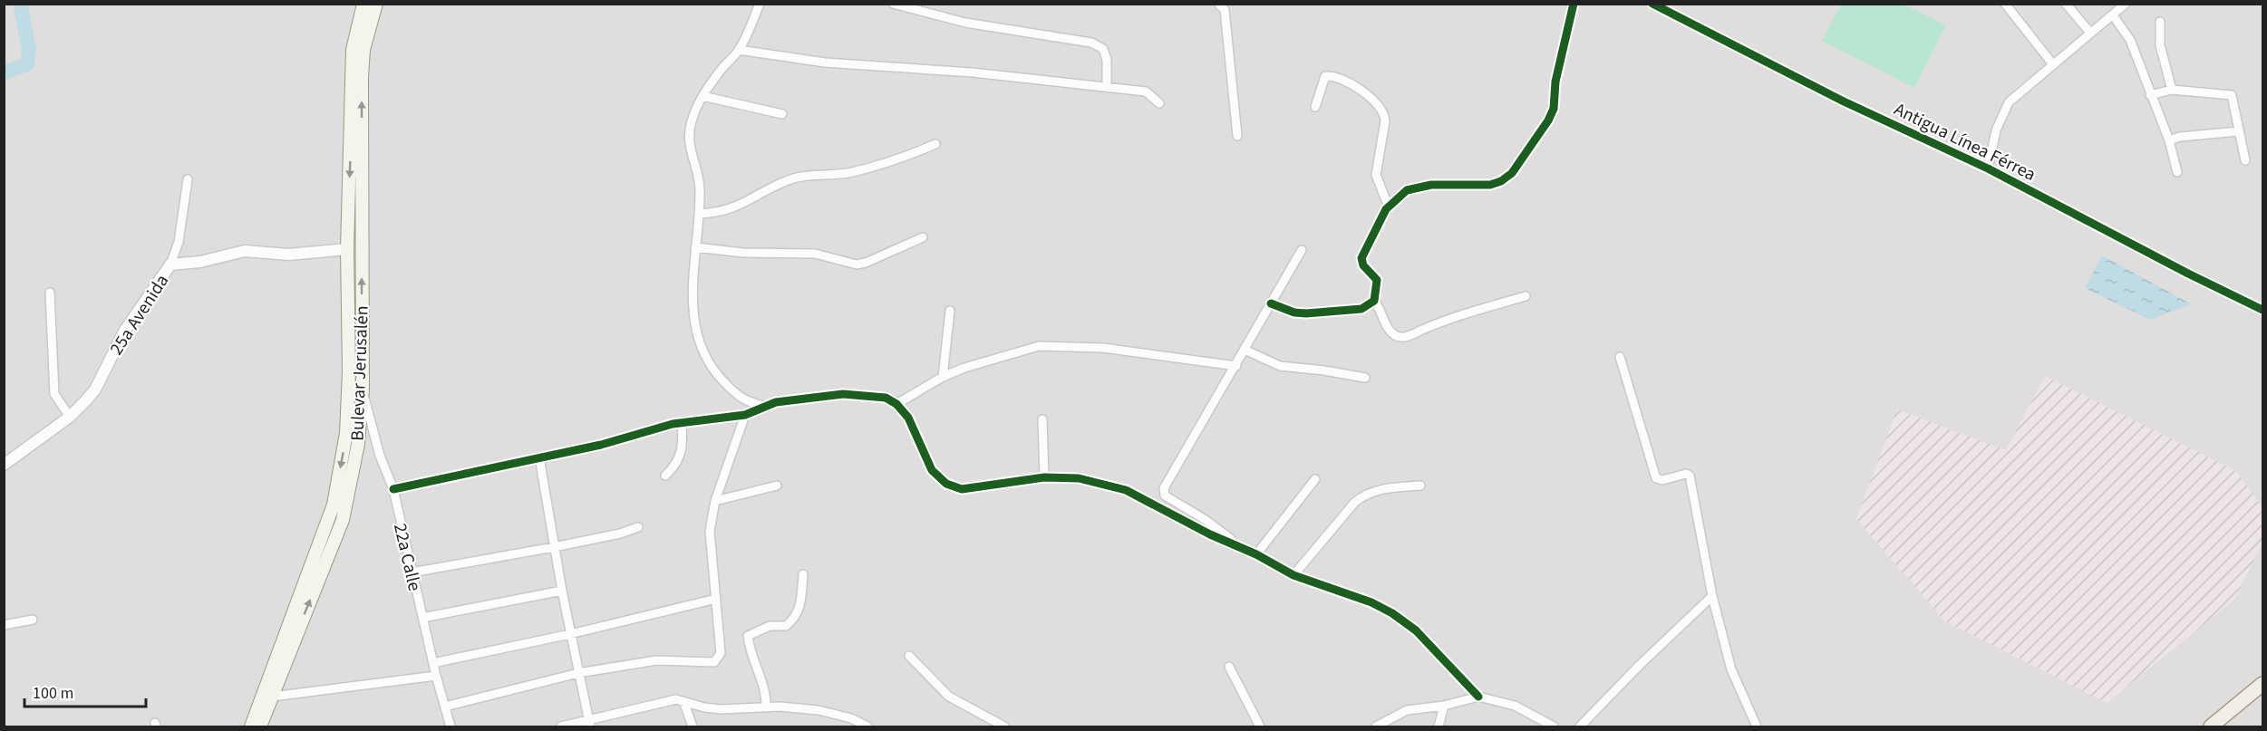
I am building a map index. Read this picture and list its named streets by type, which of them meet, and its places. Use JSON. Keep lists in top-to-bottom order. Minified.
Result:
{"streets":{"main road":["Bulevar Jerusalén"],"street":["Antigua Línea Férrea","25a Avenida","22a Calle"]},"crossings":[["25a Avenida","Bulevar Jerusalén"],["Bulevar Jerusalén","22a Calle"]],"scale_bar":"100 m"}
